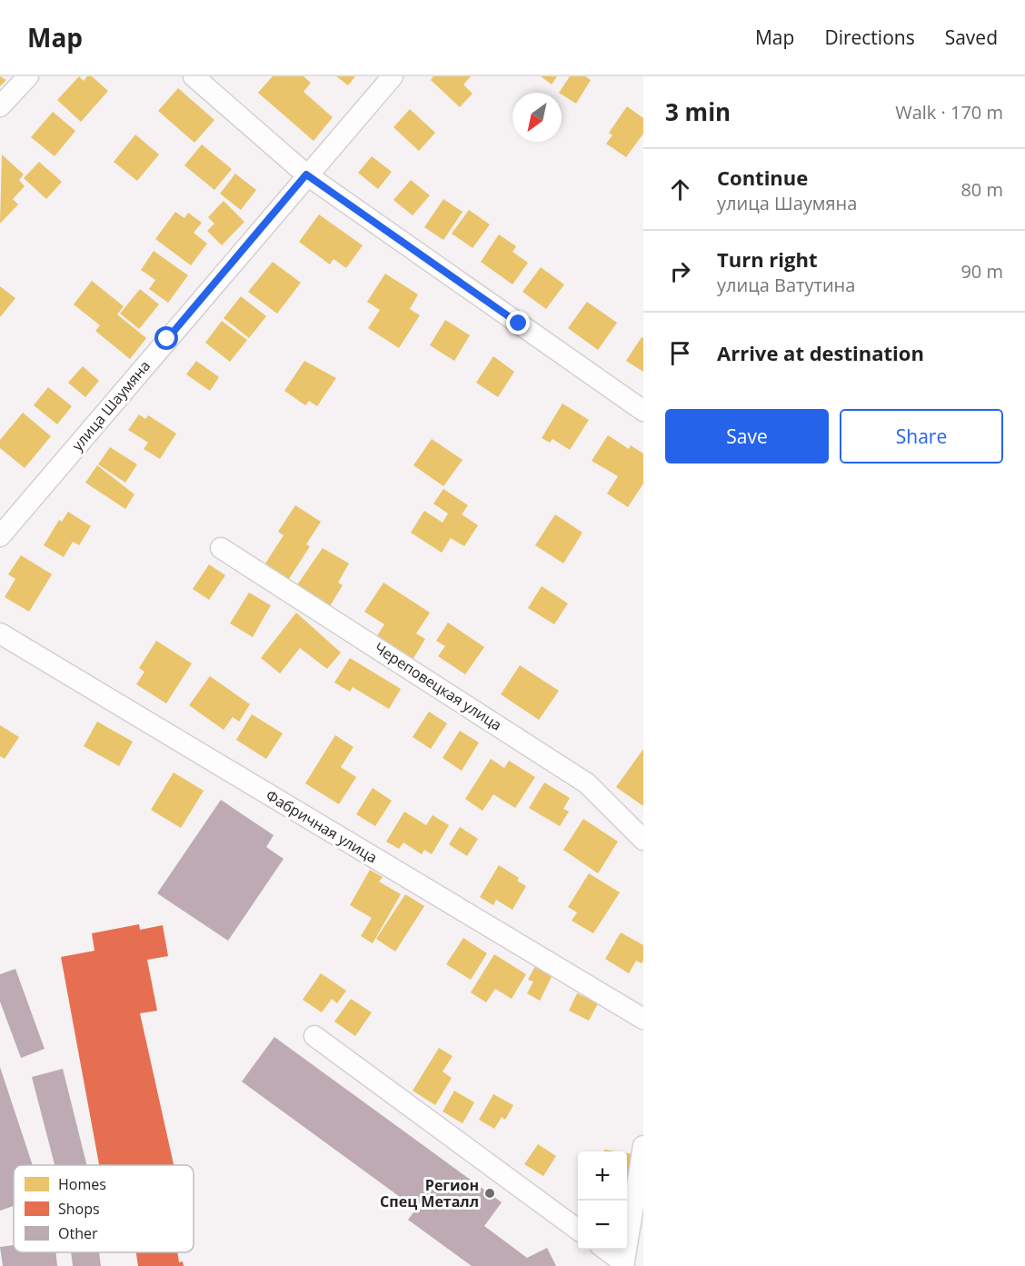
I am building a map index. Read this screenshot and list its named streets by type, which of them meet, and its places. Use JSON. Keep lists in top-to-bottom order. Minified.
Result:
{"streets":{"street":["улица Шаумяна","Череповецкая улица","Фабричная улица"]},"places":["Регион Спец Металл"],"legend":["Homes","Shops","Other"],"north":"bottom left","page":{"header":"Map","nav":["Map","Directions","Saved"],"heading":["3 min","Walk · 170 m"],"list":[["Continue","улица Шаумяна","80 m"],["Turn right","улица Ватутина","90 m"],"Arrive at destination"],"buttons":["Save","Share"],"map_buttons":["+","−"]}}
